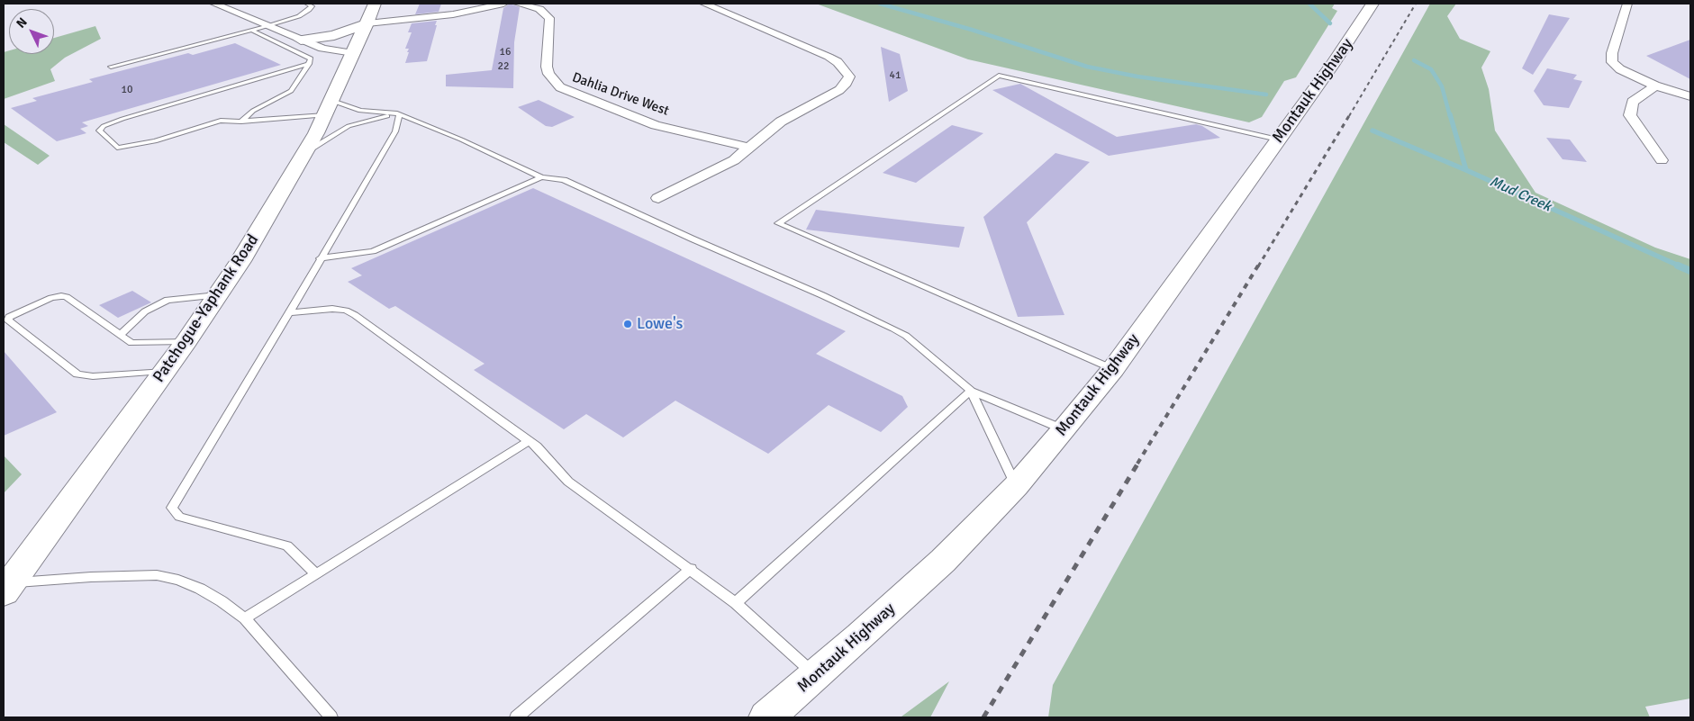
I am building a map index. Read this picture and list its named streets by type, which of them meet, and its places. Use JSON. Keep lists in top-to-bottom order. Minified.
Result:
{"streets":{"main road":["Montauk Highway","Patchogue-Yaphank Road"],"street":["Dahlia Drive West"]},"water":["Mud Creek"],"places":["Lowe's"],"house_numbers":["16","22","41","10"],"north":"top left"}
